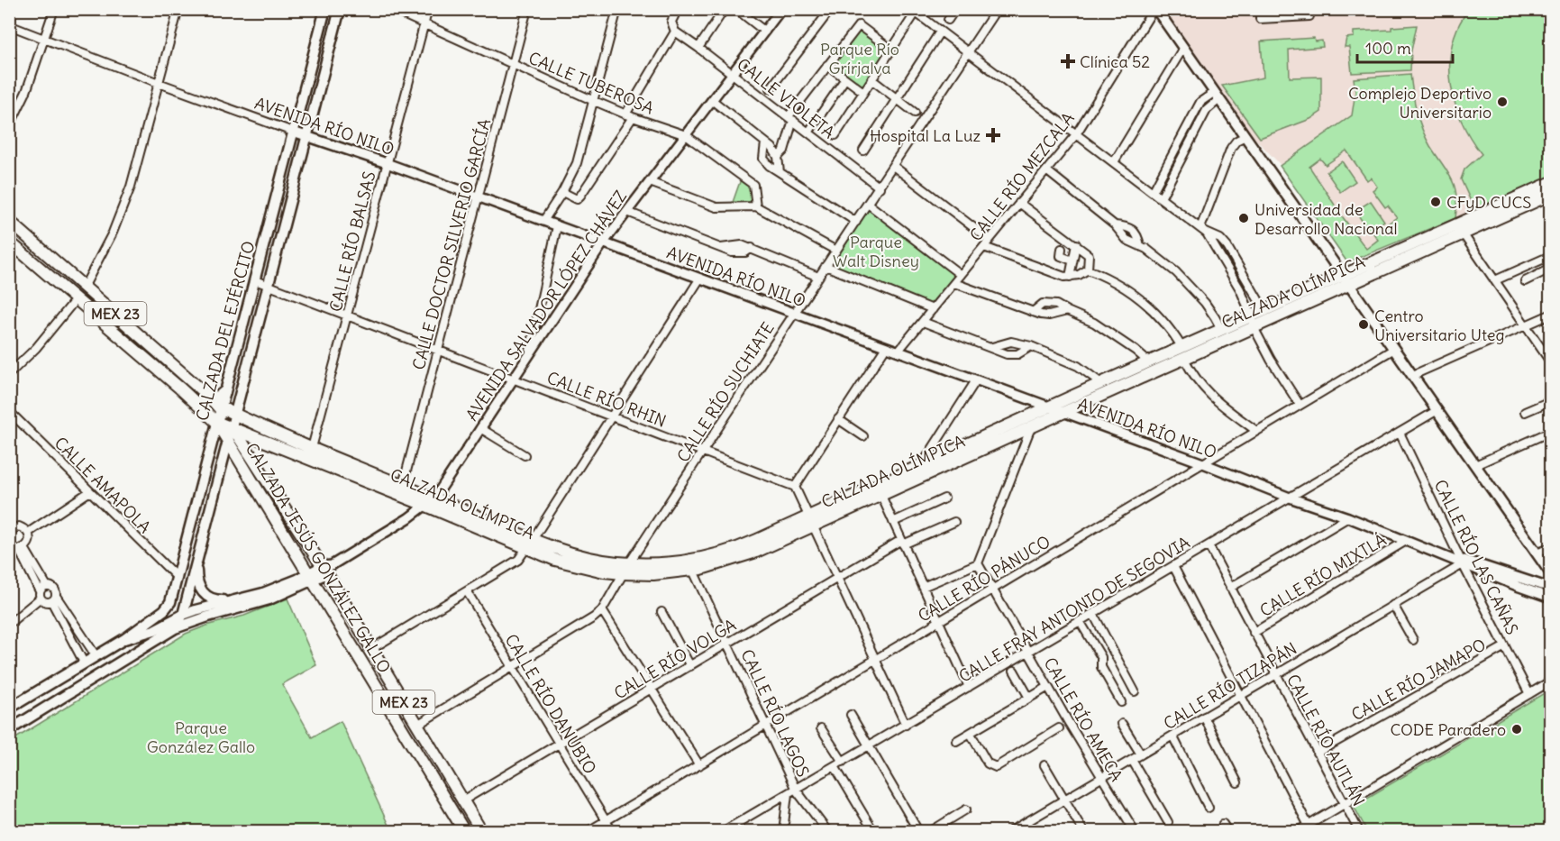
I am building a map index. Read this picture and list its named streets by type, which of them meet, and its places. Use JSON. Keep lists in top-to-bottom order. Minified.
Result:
{"streets":{"main road":["CALZADA OLÍMPICA","AVENIDA SALVADOR LÓPEZ CHÁVEZ","MEX 23","CALZADA DEL EJÉRCITO","CALZADA JESÚS GONZÁLEZ GALLO"],"street":["CALLE TUBEROSA","CALLE VIOLETA","AVENIDA RÍO NILO","CALLE RÍO MEZCALA","CALLE RÍO BALSAS","CALLE DOCTOR SILVERIO GARCÍA","CALLE RÍO SUCHIATE","CALLE RÍO RHIN","CALLE AMAPOLA","CALLE RÍO LAS CAÑAS","CALLE RÍO MIXTLÁ","CALLE RÍO PÁNUCO","CALLE FRAY ANTONIO DE SEGOVIA","CALLE RÍO VOLGA","CALLE RÍO JAMAPO","CALLE RÍO TIZAPÁN","CALLE RÍO DANUBIO","CALLE RÍO LAGOS","CALLE RÍO AMECA","CALLE RÍO AUTLÁN"]},"crossings":[["CALLE TUBEROSA","CALLE RÍO BALSAS"],["CALLE TUBEROSA","CALLE DOCTOR SILVERIO GARCÍA"],["CALLE TUBEROSA","AVENIDA SALVADOR LÓPEZ CHÁVEZ"],["CALLE VIOLETA","AVENIDA SALVADOR LÓPEZ CHÁVEZ"],["CALLE VIOLETA","CALLE RÍO SUCHIATE"],["AVENIDA RÍO NILO","CALLE RÍO MEZCALA"],["AVENIDA RÍO NILO","CALLE RÍO BALSAS"],["AVENIDA RÍO NILO","CALLE DOCTOR SILVERIO GARCÍA"],["AVENIDA RÍO NILO","CALZADA OLÍMPICA"],["AVENIDA RÍO NILO","AVENIDA SALVADOR LÓPEZ CHÁVEZ"],["AVENIDA RÍO NILO","CALZADA DEL EJÉRCITO"],["AVENIDA RÍO NILO","CALLE RÍO SUCHIATE"],["AVENIDA RÍO NILO","CALLE RÍO LAS CAÑAS"],["AVENIDA RÍO NILO","CALLE RÍO MIXTLÁ"],["AVENIDA RÍO NILO","CALLE RÍO PÁNUCO"],["AVENIDA RÍO NILO","CALLE FRAY ANTONIO DE SEGOVIA"],["AVENIDA RÍO NILO","CALLE RÍO TIZAPÁN"],["CALLE RÍO BALSAS","CALZADA OLÍMPICA"],["CALLE RÍO BALSAS","CALLE RÍO RHIN"],["CALLE DOCTOR SILVERIO GARCÍA","CALZADA OLÍMPICA"],["CALLE DOCTOR SILVERIO GARCÍA","CALLE RÍO RHIN"],["CALZADA OLÍMPICA","AVENIDA SALVADOR LÓPEZ CHÁVEZ"],["CALZADA OLÍMPICA","MEX 23"],["CALZADA OLÍMPICA","CALZADA DEL EJÉRCITO"],["CALZADA OLÍMPICA","CALLE RÍO SUCHIATE"],["CALZADA OLÍMPICA","CALZADA JESÚS GONZÁLEZ GALLO"],["CALZADA OLÍMPICA","CALLE RÍO LAGOS"],["AVENIDA SALVADOR LÓPEZ CHÁVEZ","CALZADA DEL EJÉRCITO"],["AVENIDA SALVADOR LÓPEZ CHÁVEZ","CALLE RÍO RHIN"],["AVENIDA SALVADOR LÓPEZ CHÁVEZ","CALZADA JESÚS GONZÁLEZ GALLO"],["MEX 23","CALZADA DEL EJÉRCITO"],["MEX 23","CALZADA JESÚS GONZÁLEZ GALLO"],["CALZADA DEL EJÉRCITO","CALLE RÍO RHIN"],["CALZADA DEL EJÉRCITO","CALLE AMAPOLA"],["CALZADA DEL EJÉRCITO","CALZADA JESÚS GONZÁLEZ GALLO"],["CALLE RÍO SUCHIATE","CALLE RÍO RHIN"],["CALLE RÍO SUCHIATE","CALZADA JESÚS GONZÁLEZ GALLO"],["CALLE RÍO SUCHIATE","CALLE RÍO DANUBIO"],["CALLE RÍO LAS CAÑAS","CALLE FRAY ANTONIO DE SEGOVIA"],["CALLE RÍO LAS CAÑAS","CALLE RÍO JAMAPO"],["CALLE RÍO LAS CAÑAS","CALLE RÍO TIZAPÁN"],["CALZADA JESÚS GONZÁLEZ GALLO","CALLE RÍO VOLGA"],["CALLE RÍO MIXTLÁ","CALLE RÍO AUTLÁN"],["CALLE RÍO PÁNUCO","CALLE RÍO DANUBIO"],["CALLE RÍO PÁNUCO","CALLE RÍO LAGOS"],["CALLE RÍO PÁNUCO","CALLE RÍO AMECA"],["CALLE FRAY ANTONIO DE SEGOVIA","CALLE RÍO LAGOS"],["CALLE FRAY ANTONIO DE SEGOVIA","CALLE RÍO AMECA"],["CALLE FRAY ANTONIO DE SEGOVIA","CALLE RÍO AUTLÁN"],["CALLE RÍO VOLGA","CALLE RÍO DANUBIO"],["CALLE RÍO VOLGA","CALLE RÍO LAGOS"],["CALLE RÍO JAMAPO","CALLE RÍO AUTLÁN"],["CALLE RÍO TIZAPÁN","CALLE RÍO AMECA"],["CALLE RÍO TIZAPÁN","CALLE RÍO AUTLÁN"]],"parks":["Parque Río Grírjalva","Parque Walt Disney","Parque González Gallo"],"places":{"health":["Clínica 52","Hospital La Luz"],"other":["Complejo Deportivo Universitario","CFyD CUCS","Universidad de Desarrollo Nacional","Centro Universitario Uteg","CODE Paradero"]},"scale_bar":"100 m"}
